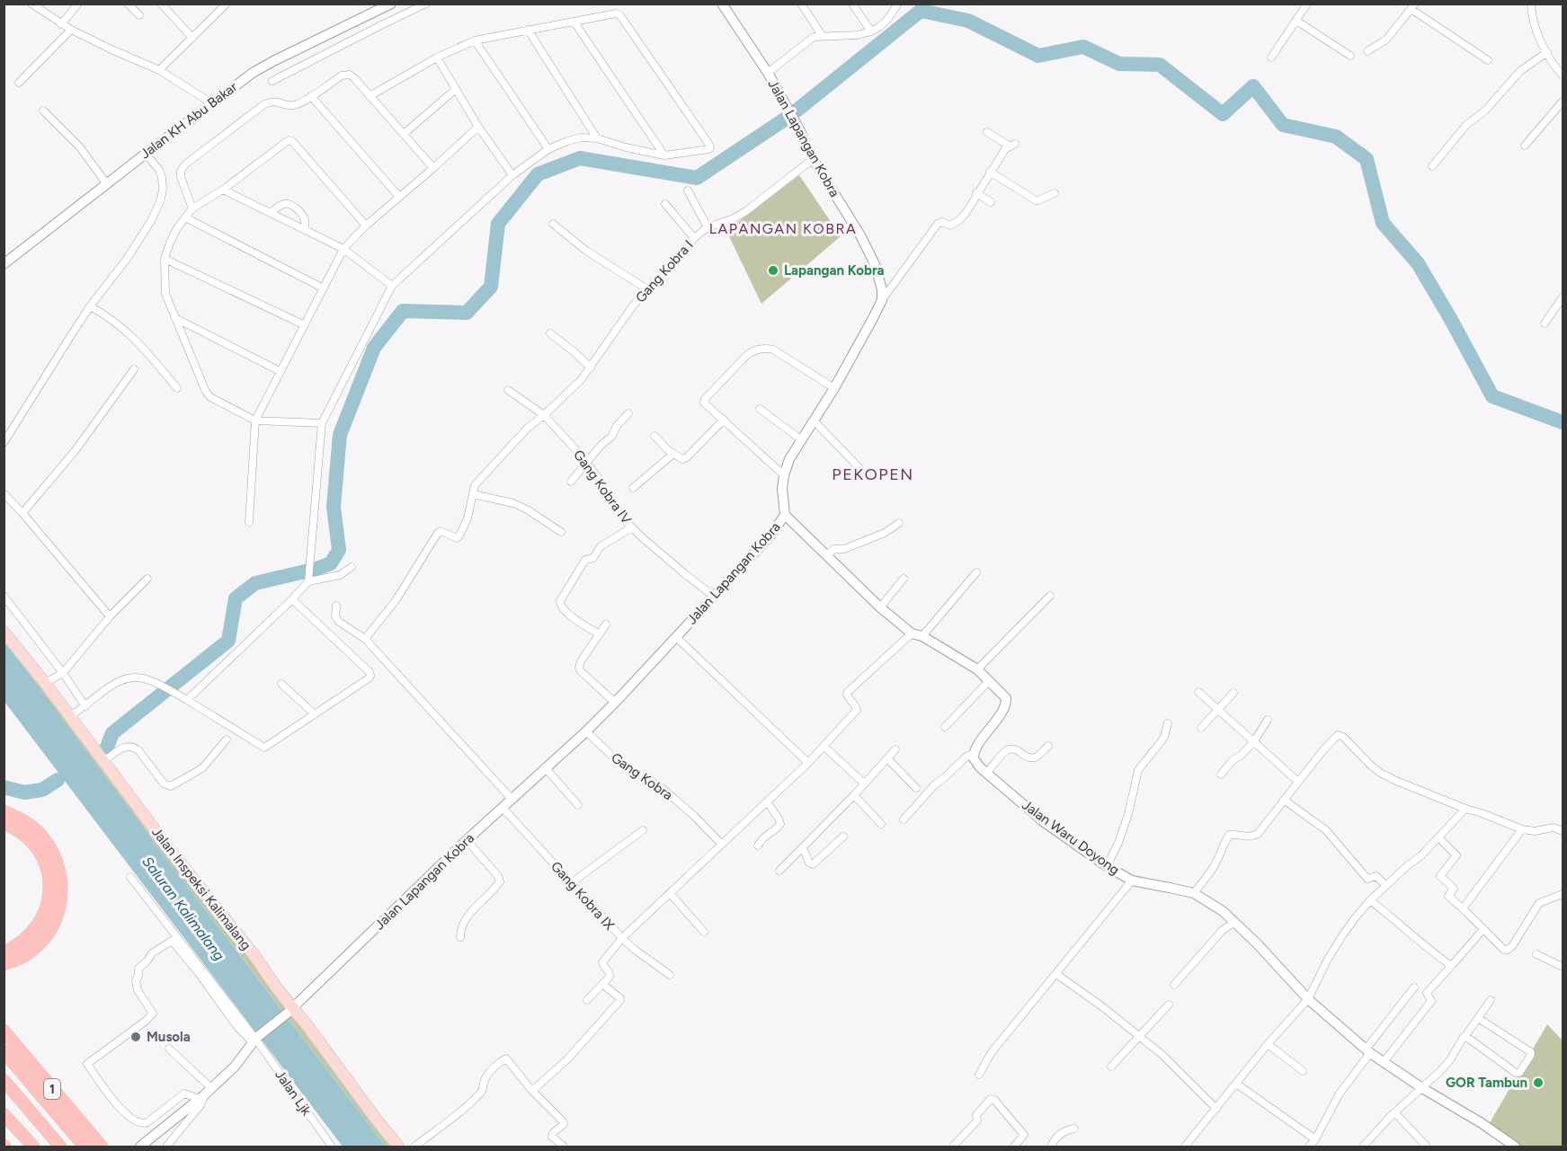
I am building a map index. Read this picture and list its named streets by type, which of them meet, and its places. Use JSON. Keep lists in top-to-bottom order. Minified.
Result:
{"streets":{"highway":["1"],"main road":["Jalan Inspeksi Kalimalang"],"street":["Jalan KH Abu Bakar","Jalan Lapangan Kobra","Gang Kobra I","Gang Kobra IV","Gang Kobra","Jalan Waru Doyong","Gang Kobra IX","Jalan Ljk"]},"crossings":[["Jalan Lapangan Kobra","Gang Kobra I"],["Jalan Lapangan Kobra","Gang Kobra IV"],["Jalan Lapangan Kobra","Gang Kobra"],["Jalan Lapangan Kobra","Jalan Inspeksi Kalimalang"],["Jalan Lapangan Kobra","Gang Kobra IX"],["Jalan Lapangan Kobra","Jalan Ljk"],["Gang Kobra I","Gang Kobra IV"]],"districts":["LAPANGAN KOBRA","PEKOPEN"],"water":["Saluran Kalimalang"],"places":["Lapangan Kobra","Musola","GOR Tambun"]}
